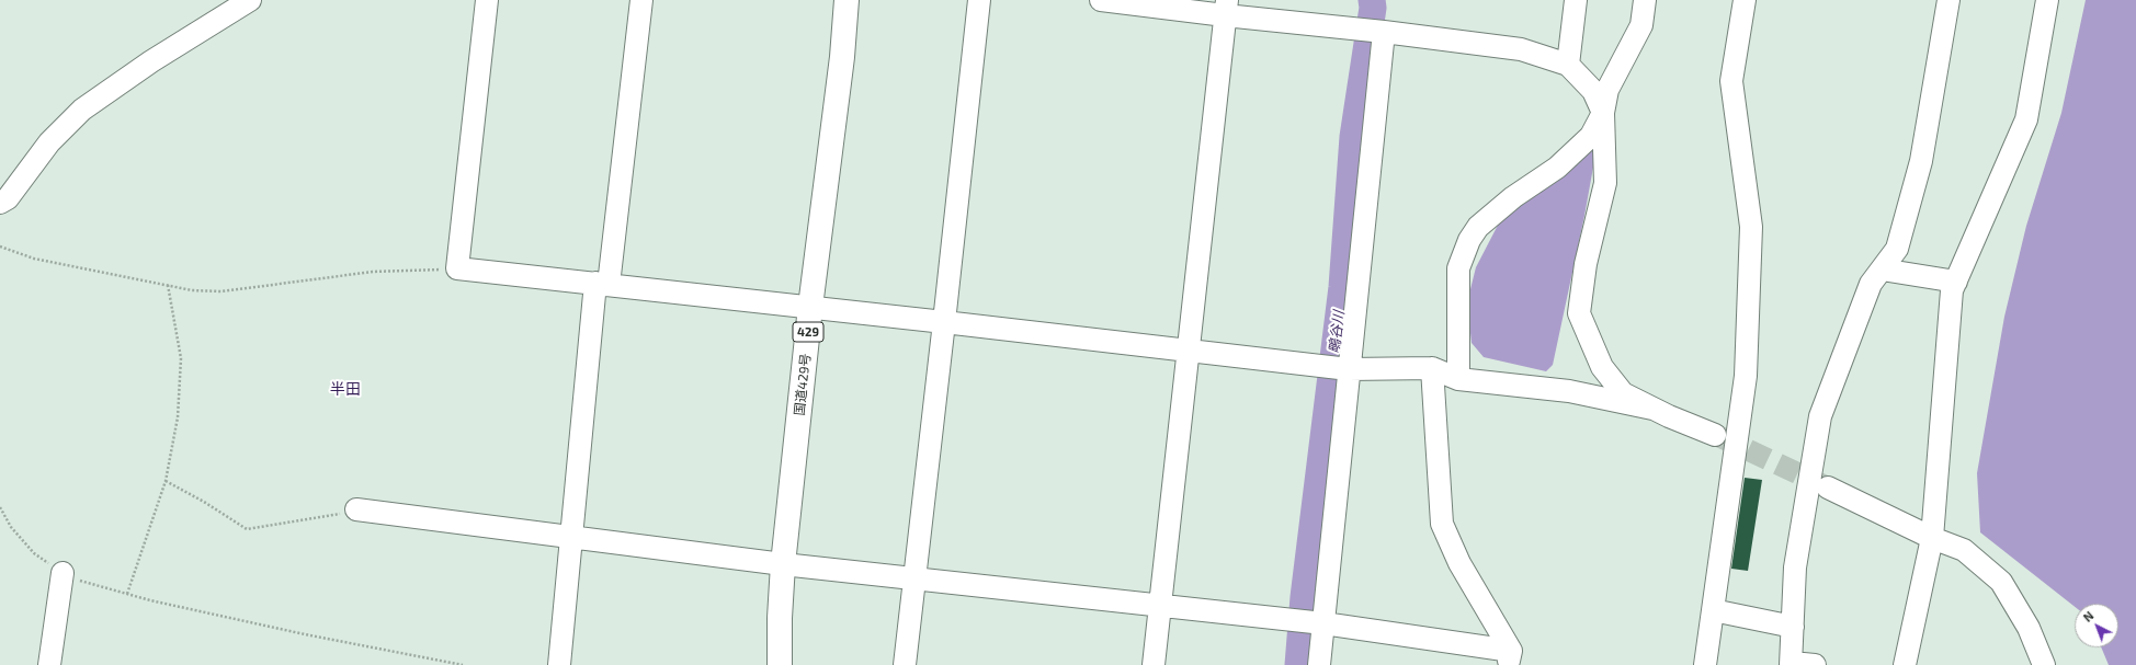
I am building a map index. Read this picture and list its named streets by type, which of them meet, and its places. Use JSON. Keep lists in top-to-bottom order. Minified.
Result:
{"streets":{"highway":["429","国道429号"]},"districts":["半田"],"water":["鴫谷川"],"north":"top left"}
